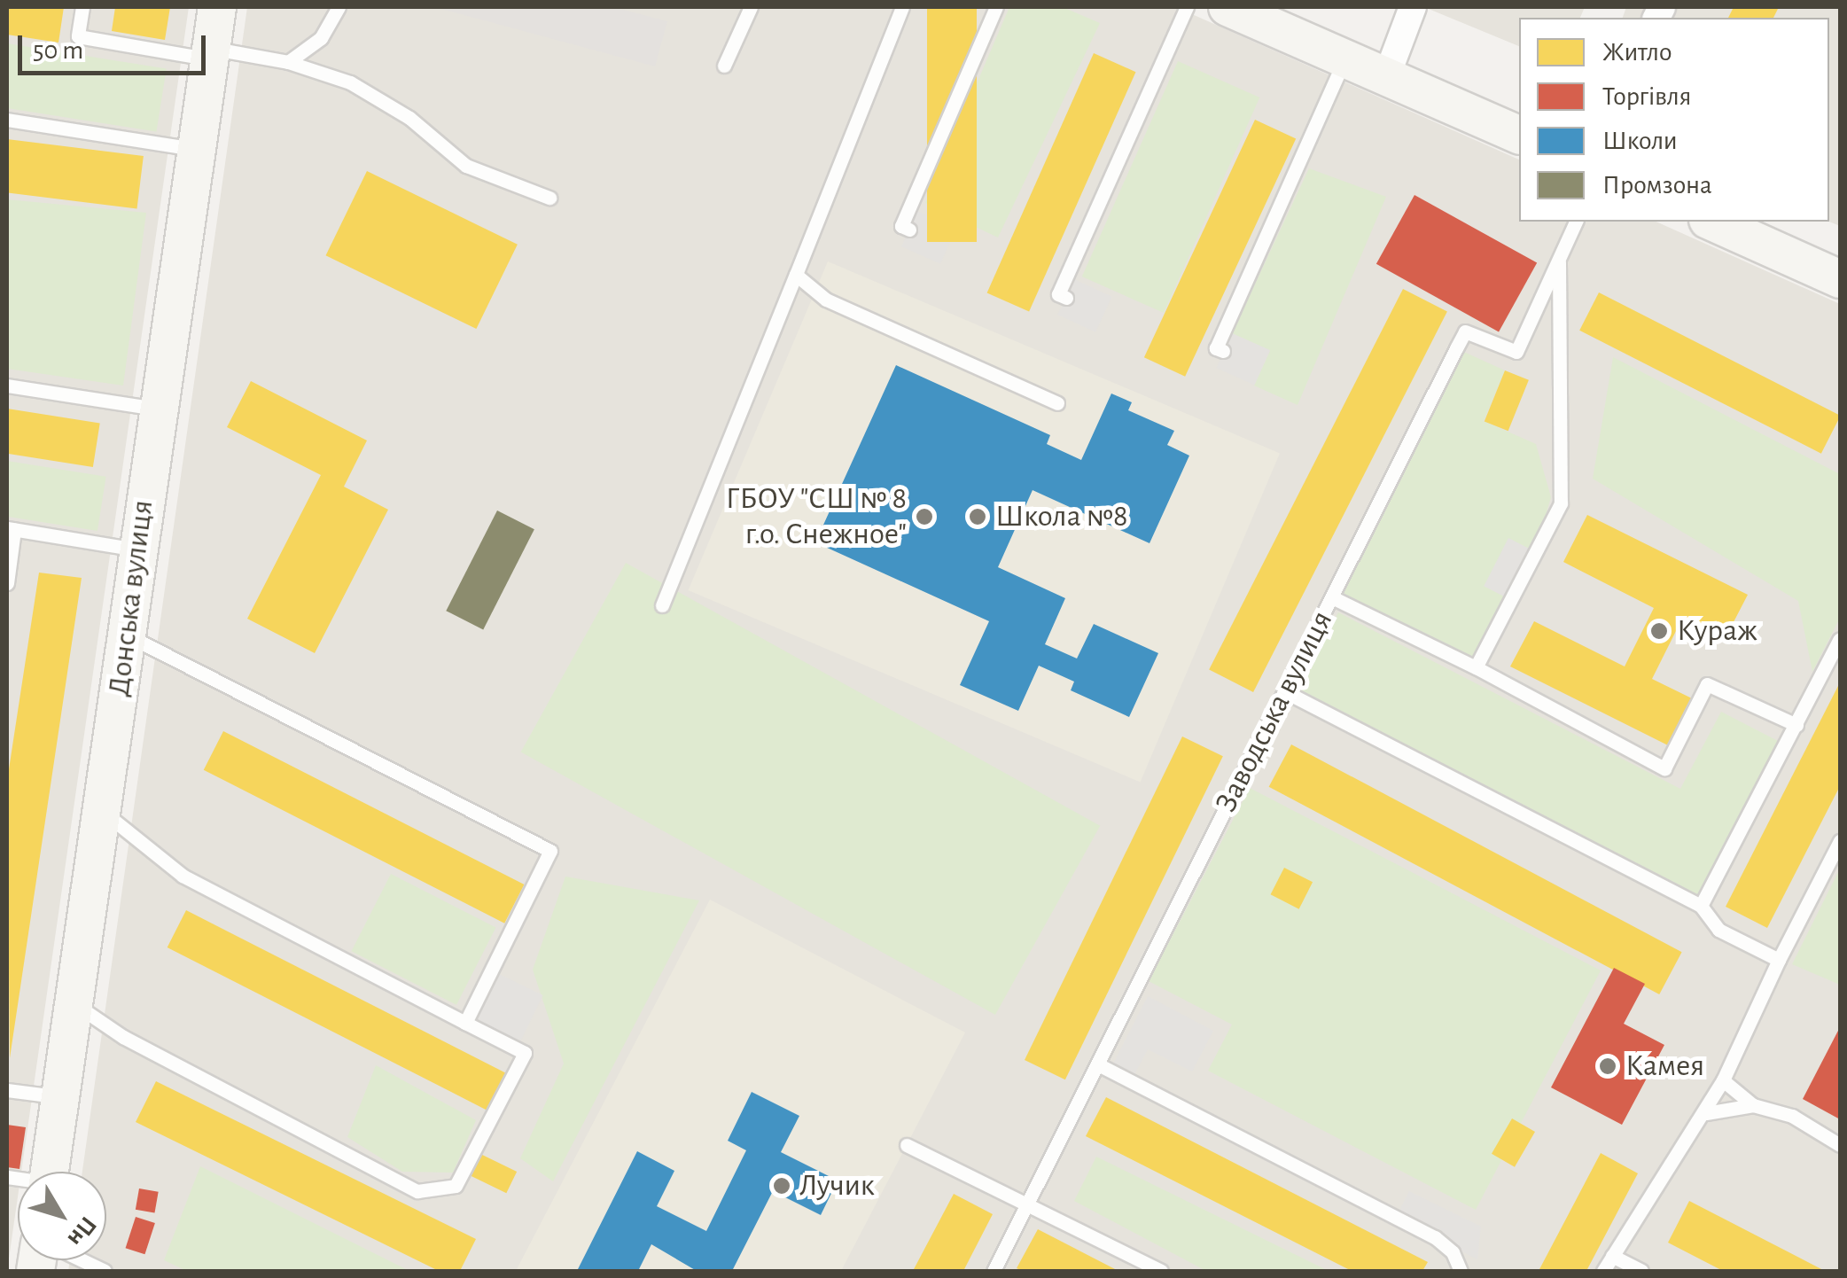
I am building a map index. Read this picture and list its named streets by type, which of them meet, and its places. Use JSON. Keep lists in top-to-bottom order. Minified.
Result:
{"streets":{"street":["Донська вулиця"],"lane":["Заводська вулиця"]},"places":["ГБОУ \"СШ № 8 г.о. Снежное\"","Школа №8","Кураж","Камея","Лучик"],"legend":["Житло","Торгівля","Школи","Промзона"],"scale_bar":"50 m","north":"bottom right"}
